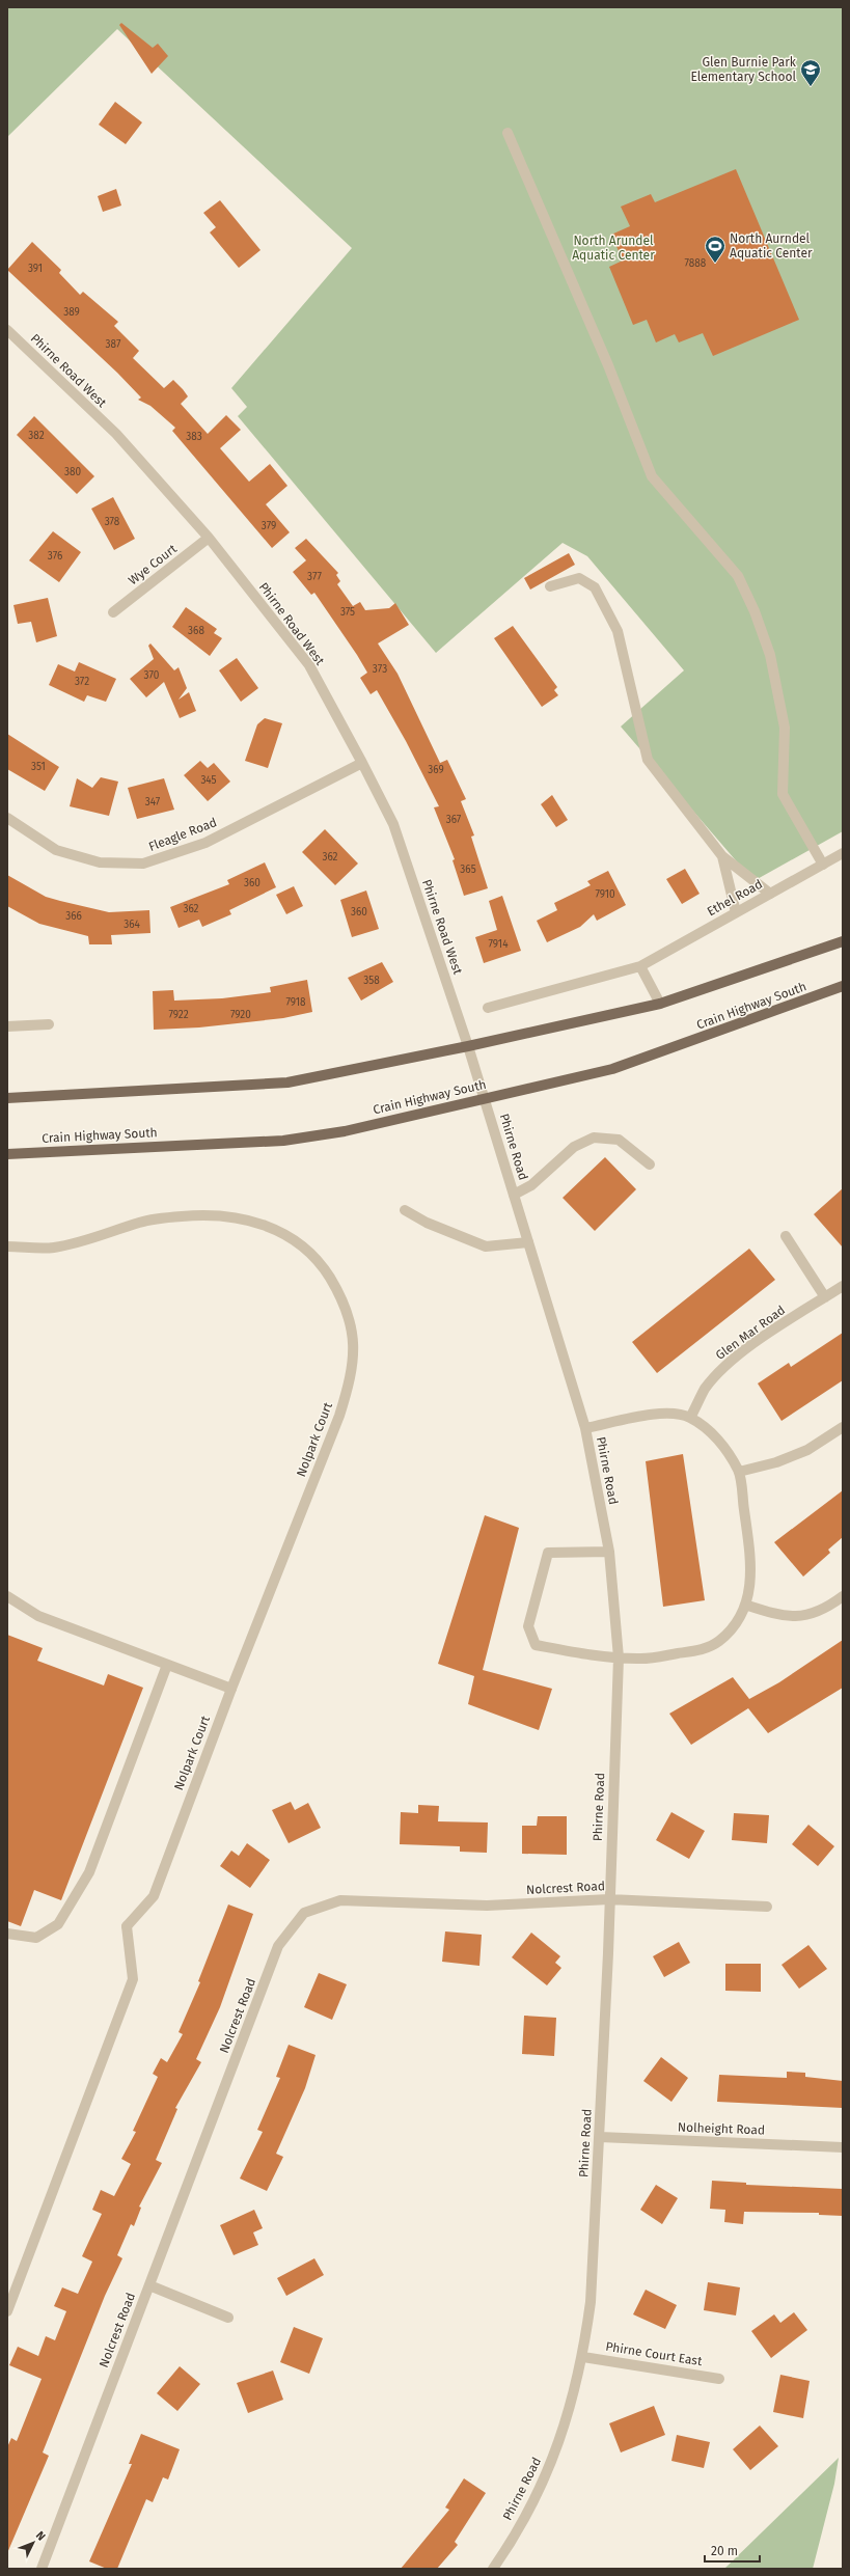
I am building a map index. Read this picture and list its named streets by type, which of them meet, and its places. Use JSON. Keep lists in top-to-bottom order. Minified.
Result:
{"streets":{"main road":["Crain Highway South"],"street":["Phirne Road West","Wye Court","Fleagle Road","Ethel Road","Phirne Road","Glen Mar Road","Nolpark Court","Nolcrest Road","Nolheight Road","Phirne Court East"]},"crossings":[["Phirne Road West","Wye Court"],["Phirne Road West","Fleagle Road"],["Phirne Road West","Phirne Road"],["Crain Highway South","Phirne Road"],["Phirne Road","Nolcrest Road"],["Phirne Road","Nolheight Road"],["Phirne Road","Phirne Court East"]],"parks":["North Arundel Aquatic Center"],"places":{"school or university":["Glen Burnie Park Elementary School"],"sports":["North Aurndel Aquatic Center"]},"house_numbers":["7888","391","389","387","382","383","380","378","379","376","377","375","368","373","370","372","351","369","345","347","367","362","365","360","7910","362","360","366","364","7914","358","7918","7922","7920"],"scale_bar":"20 m","north":"top right"}
